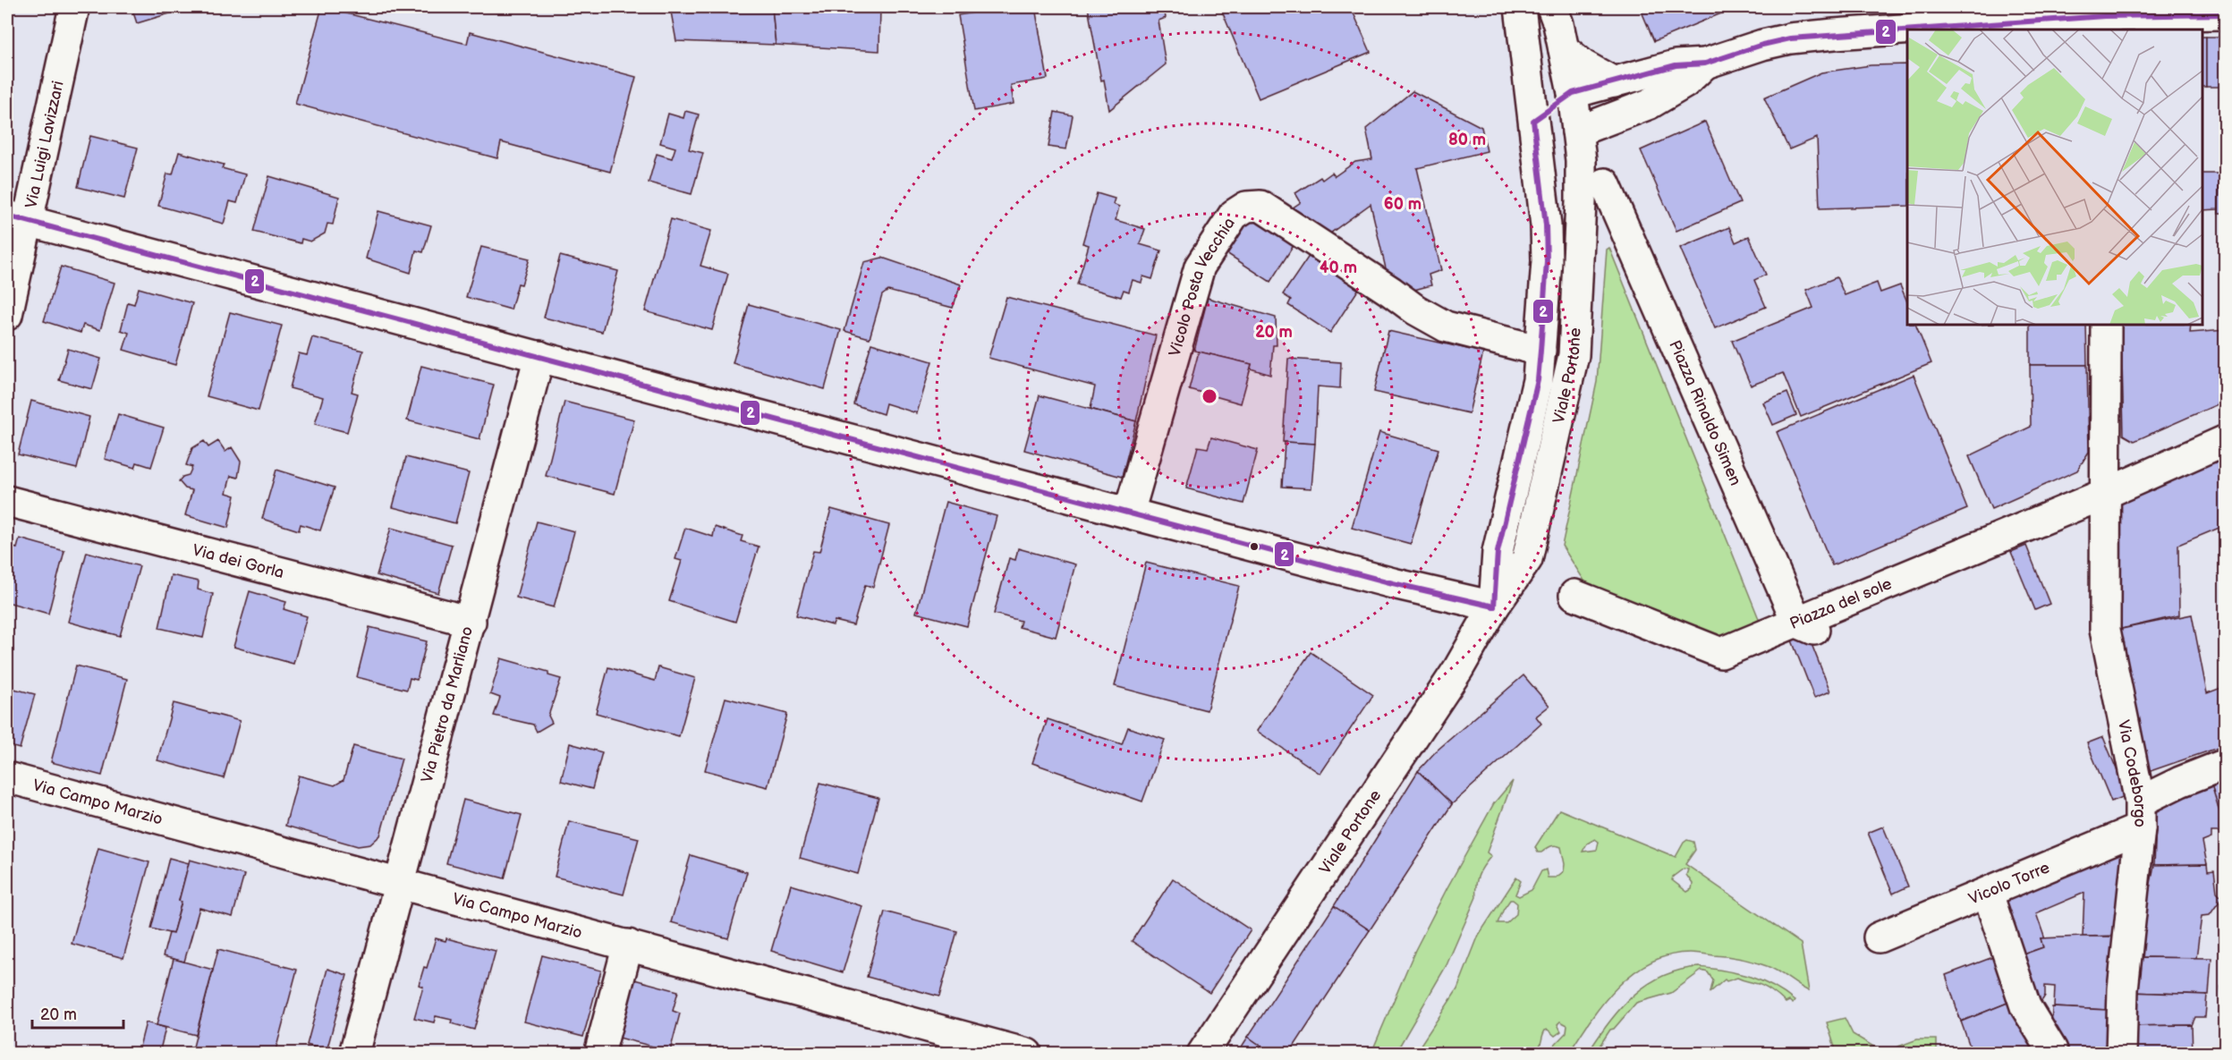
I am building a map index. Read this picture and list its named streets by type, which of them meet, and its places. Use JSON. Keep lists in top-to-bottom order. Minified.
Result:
{"streets":{"street":["Via Luigi Lavizzari","Vicolo Posta Vecchia","Viale Portone","Piazza Rinaldo Simen","Via dei Gorla","Piazza del sole","Via Pietro da Marliano","Via Codeborgo","Via Campo Marzio","Vicolo Torre"]},"crossings":[["Vicolo Posta Vecchia","Viale Portone"],["Piazza Rinaldo Simen","Piazza del sole"],["Via dei Gorla","Via Pietro da Marliano"],["Piazza del sole","Via Codeborgo"],["Via Pietro da Marliano","Via Campo Marzio"],["Via Codeborgo","Vicolo Torre"]],"lines":["transit line 2"],"scale_bar":"20 m","rings":["80 m","60 m","40 m","20 m"]}
